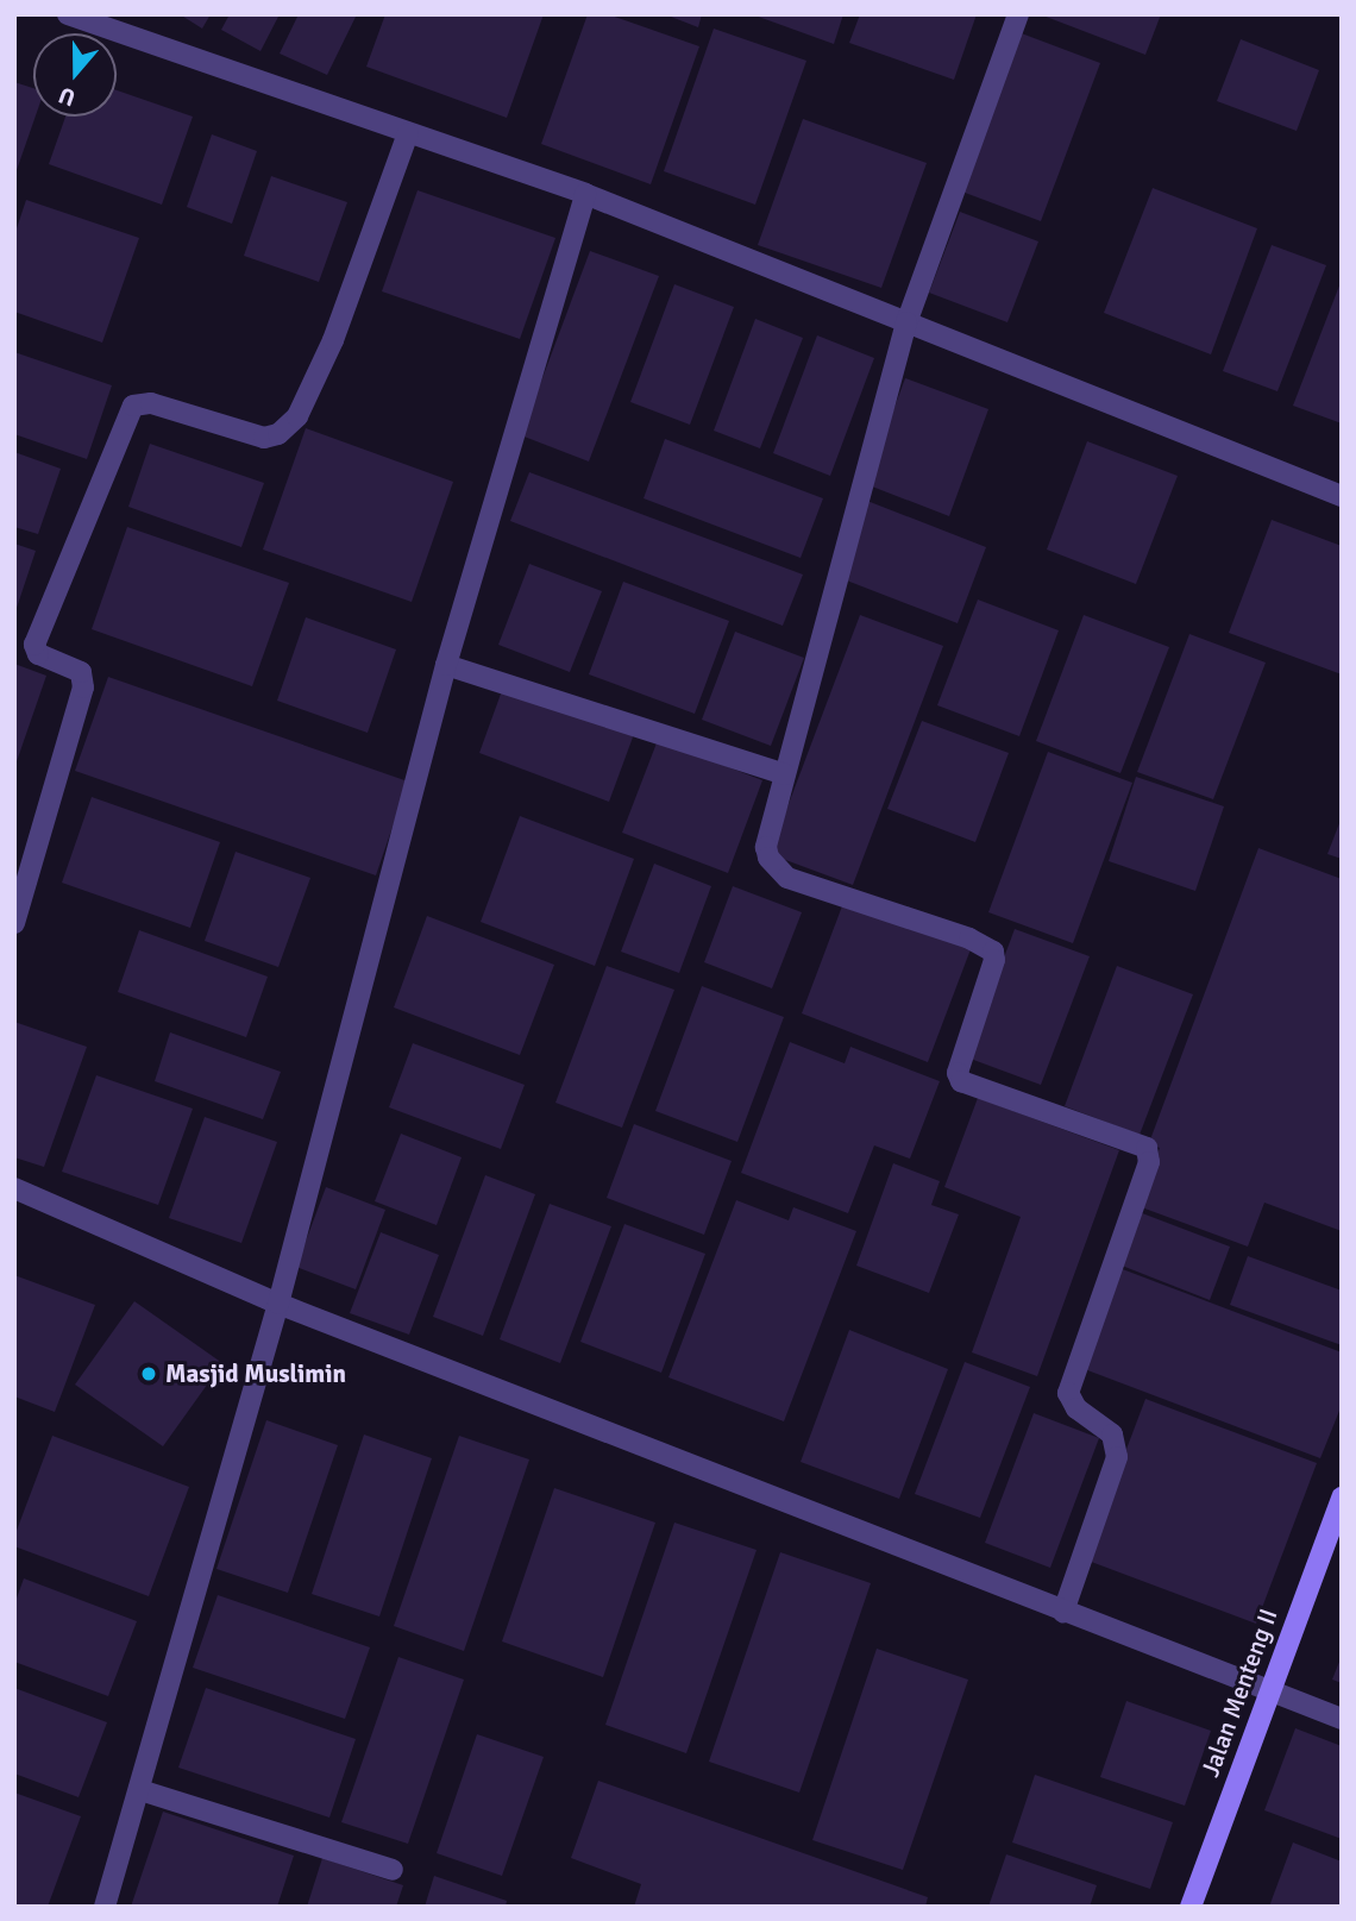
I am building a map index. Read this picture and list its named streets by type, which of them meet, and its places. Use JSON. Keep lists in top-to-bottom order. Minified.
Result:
{"streets":{"street":["Jalan Menteng II"]},"places":["Masjid Muslimin"],"north":"bottom"}
